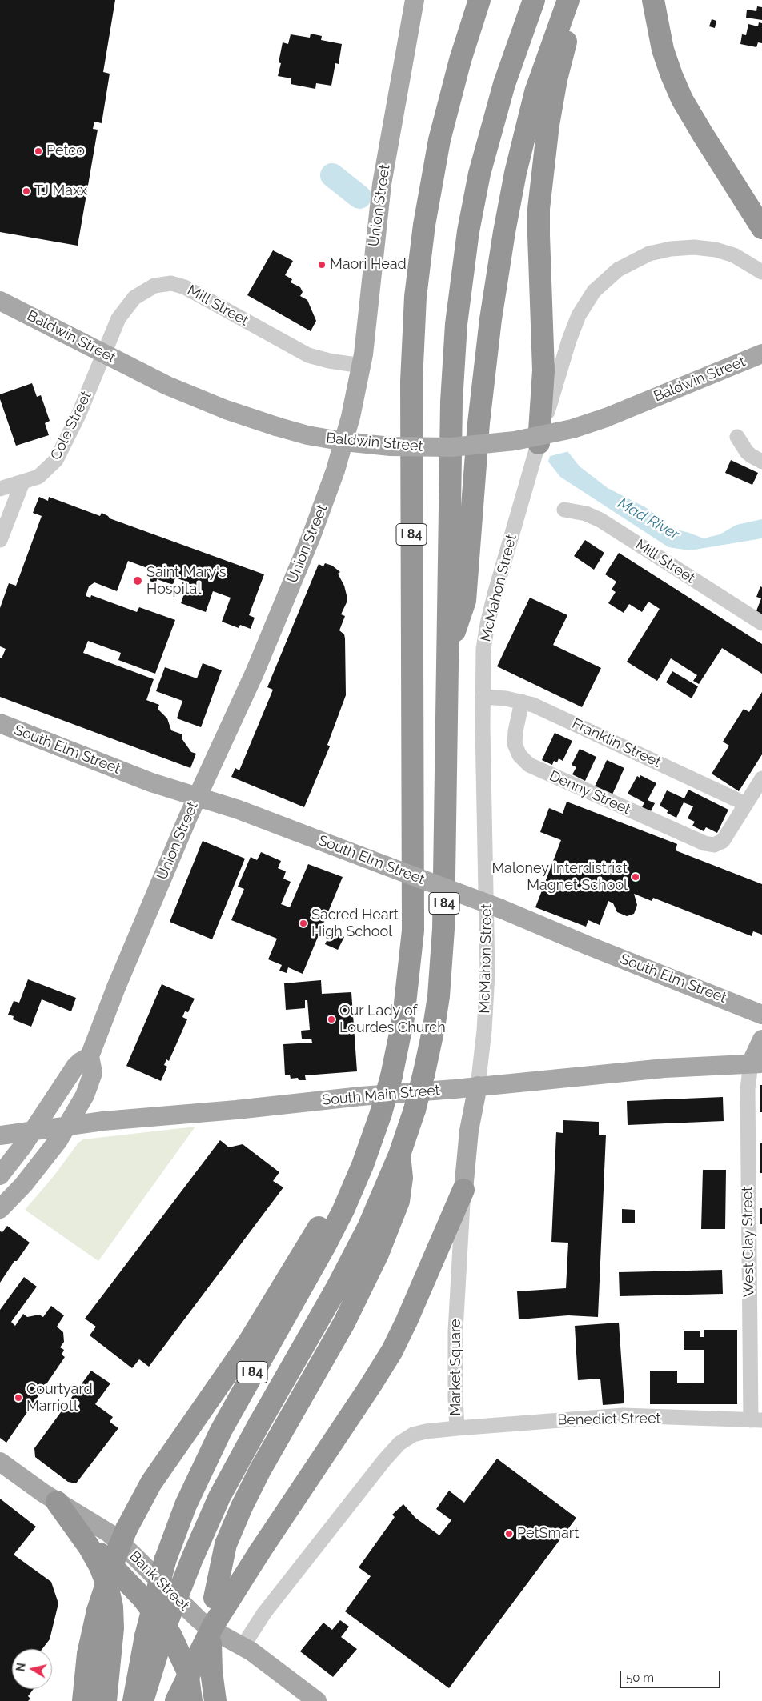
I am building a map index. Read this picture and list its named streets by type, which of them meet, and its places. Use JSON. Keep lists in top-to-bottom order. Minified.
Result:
{"streets":{"highway":["I 84"],"main road":["Union Street","Baldwin Street","South Elm Street","South Main Street","Market Square","Bank Street"],"street":["Mill Street","Cole Street","McMahon Street","Franklin Street","Denny Street","West Clay Street","Benedict Street"]},"crossings":[["Union Street","Mill Street"],["Union Street","South Elm Street"],["Union Street","South Main Street"],["Mill Street","Baldwin Street"],["Mill Street","Cole Street"],["Baldwin Street","Cole Street"],["McMahon Street","Franklin Street"],["McMahon Street","South Main Street"],["McMahon Street","Market Square"],["Franklin Street","Denny Street"],["South Main Street","West Clay Street"],["South Main Street","Market Square"],["West Clay Street","Benedict Street"],["Market Square","Benedict Street"],["Market Square","Bank Street"]],"water":["Mad River"],"places":["Petco","TJ Maxx","Maori Head","Saint Mary's Hospital","Maloney Interdistrict Magnet School","Sacred Heart High School","Our Lady of Lourdes Church","Courtyard Marriott","PetSmart"],"scale_bar":"50 m","north":"left"}
